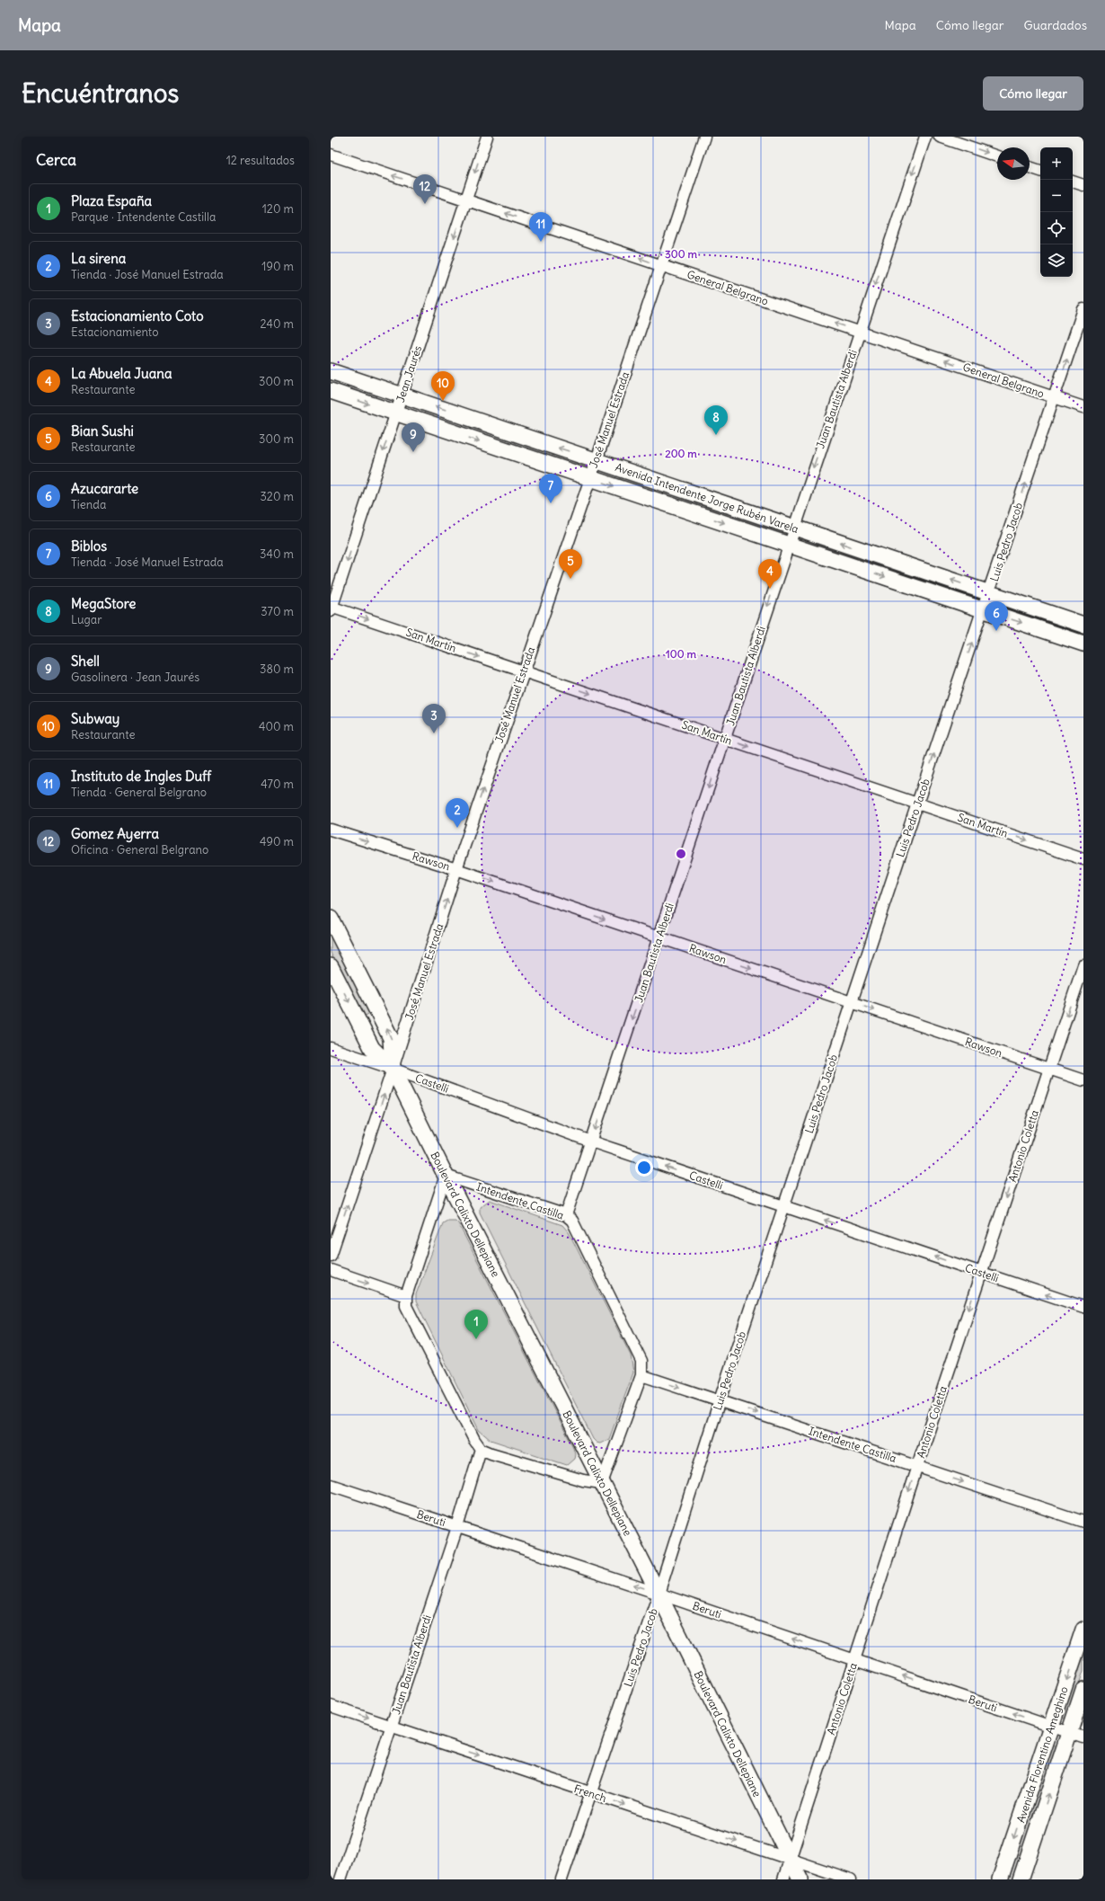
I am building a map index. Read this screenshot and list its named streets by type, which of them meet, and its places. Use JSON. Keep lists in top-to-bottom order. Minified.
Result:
{"streets":{"main road":["Avenida Intendente Jorge Rubén Varela","Boulevard Calixto Dellepiane","Avenida Florentino Ameghino"],"street":["General Belgrano","Jean Jaurés","Juan Bautista Alberdi","José Manuel Estrada","Luis Pedro Jacob","San Martín","Rawson","Castelli","Antonio Coletta","Intendente Castilla","Beruti","French"]},"crossings":[["General Belgrano","Jean Jaurés"],["General Belgrano","Juan Bautista Alberdi"],["General Belgrano","José Manuel Estrada"],["General Belgrano","Luis Pedro Jacob"],["Jean Jaurés","Avenida Intendente Jorge Rubén Varela"],["Jean Jaurés","San Martín"],["Juan Bautista Alberdi","Avenida Intendente Jorge Rubén Varela"],["Juan Bautista Alberdi","San Martín"],["Juan Bautista Alberdi","Rawson"],["Juan Bautista Alberdi","Castelli"],["Juan Bautista Alberdi","Intendente Castilla"],["Juan Bautista Alberdi","Beruti"],["Juan Bautista Alberdi","French"],["José Manuel Estrada","Avenida Intendente Jorge Rubén Varela"],["José Manuel Estrada","San Martín"],["José Manuel Estrada","Rawson"],["José Manuel Estrada","Castelli"],["José Manuel Estrada","Boulevard Calixto Dellepiane"],["Avenida Intendente Jorge Rubén Varela","Luis Pedro Jacob"],["Luis Pedro Jacob","San Martín"],["Luis Pedro Jacob","Rawson"],["Luis Pedro Jacob","Castelli"],["Luis Pedro Jacob","Intendente Castilla"],["Luis Pedro Jacob","Boulevard Calixto Dellepiane"],["Luis Pedro Jacob","Beruti"],["Luis Pedro Jacob","French"],["Rawson","Antonio Coletta"],["Castelli","Antonio Coletta"],["Castelli","Boulevard Calixto Dellepiane"],["Antonio Coletta","Intendente Castilla"],["Antonio Coletta","Boulevard Calixto Dellepiane"],["Antonio Coletta","Beruti"],["Antonio Coletta","French"],["Intendente Castilla","Boulevard Calixto Dellepiane"],["Boulevard Calixto Dellepiane","Beruti"],["Boulevard Calixto Dellepiane","French"],["Beruti","Avenida Florentino Ameghino"]],"one_way":["General Belgrano","Jean Jaurés","Juan Bautista Alberdi","José Manuel Estrada","San Martín","Rawson","Castelli","Antonio Coletta","Intendente Castilla","Beruti","French"],"north":"left","page":{"header":"Mapa","nav":["Mapa","Cómo llegar","Guardados"],"buttons":"Cómo llegar","title":"Encuéntranos","heading":["Cerca","12 resultados"],"map_buttons":["+","−"],"pins":["12","11","10","8","9","7","5","4","6","3","2","1"],"list":[{"mark":"1","name":"Plaza España","note":"Parque · Intendente Castilla","value":"120 m"},{"mark":"2","name":"La sirena","note":"Tienda · José Manuel Estrada","value":"190 m"},{"mark":"3","name":"Estacionamiento Coto","note":"Estacionamiento","value":"240 m"},{"mark":"4","name":"La Abuela Juana","note":"Restaurante","value":"300 m"},{"mark":"5","name":"Bian Sushi","note":"Restaurante","value":"300 m"},{"mark":"6","name":"Azucararte","note":"Tienda","value":"320 m"},{"mark":"7","name":"Biblos","note":"Tienda · José Manuel Estrada","value":"340 m"},{"mark":"8","name":"MegaStore","note":"Lugar","value":"370 m"},{"mark":"9","name":"Shell","note":"Gasolinera · Jean Jaurés","value":"380 m"},{"mark":"10","name":"Subway","note":"Restaurante","value":"400 m"},{"mark":"11","name":"Instituto de Ingles Duff","note":"Tienda · General Belgrano","value":"470 m"},{"mark":"12","name":"Gomez Ayerra","note":"Oficina · General Belgrano","value":"490 m"}]},"rings":["300 m","200 m","100 m"]}
